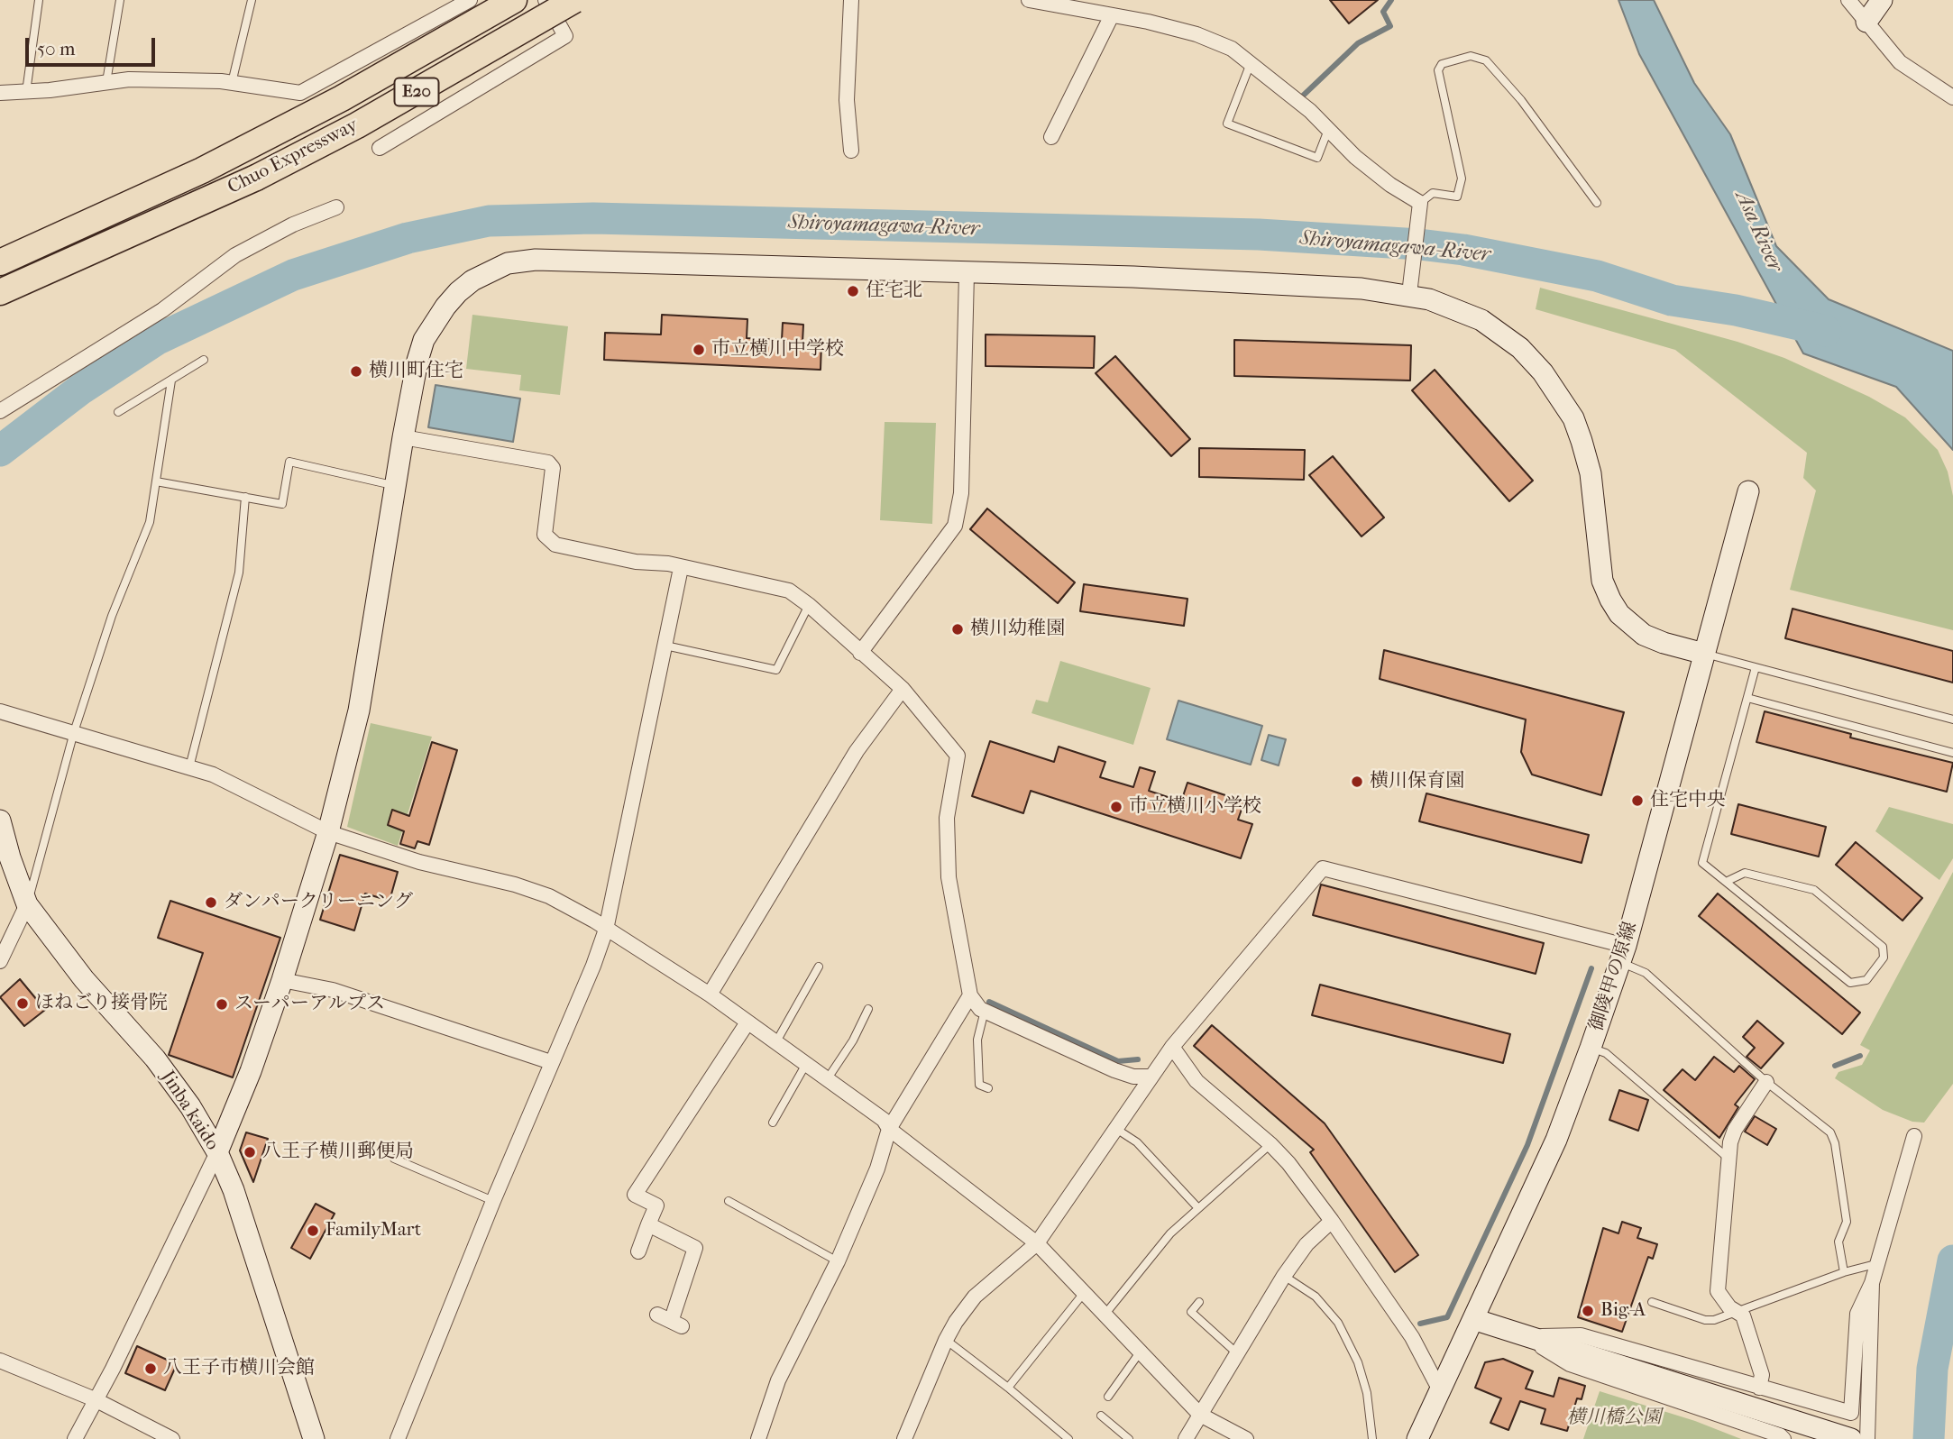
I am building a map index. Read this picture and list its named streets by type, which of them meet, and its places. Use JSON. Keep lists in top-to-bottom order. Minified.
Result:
{"streets":{"highway":["E20","Chuo Expressway"],"street":["御陵甲の原線","Jinba kaido"]},"water":["Shiroyamagawa-River","Asa River"],"parks":["横川橋公園"],"places":["住宅北","市立横川中学校","横川町住宅","横川幼稚園","横川保育園","住宅中央","市立横川小学校","ダンパークリーニング","ほねごり接骨院","スーパーアルプス","八王子横川郵便局","FamilyMart","Big-A","八王子市横川会館"],"scale_bar":"50 m"}
